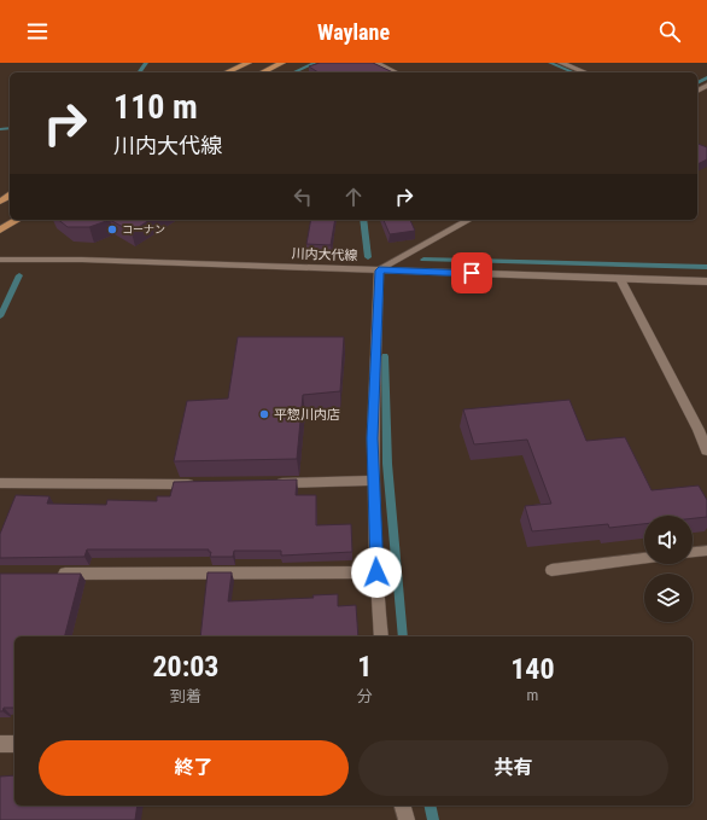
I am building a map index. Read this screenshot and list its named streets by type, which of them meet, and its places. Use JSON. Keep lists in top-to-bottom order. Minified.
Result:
{"streets":{"street":["川内大代線"]},"places":["コーナン","平惣川内店"],"page":{"header":"Waylane","turn":["110 m","川内大代線"],"eta":["20:03","到着","1","分","140","m"],"buttons":["終了","共有"]}}
